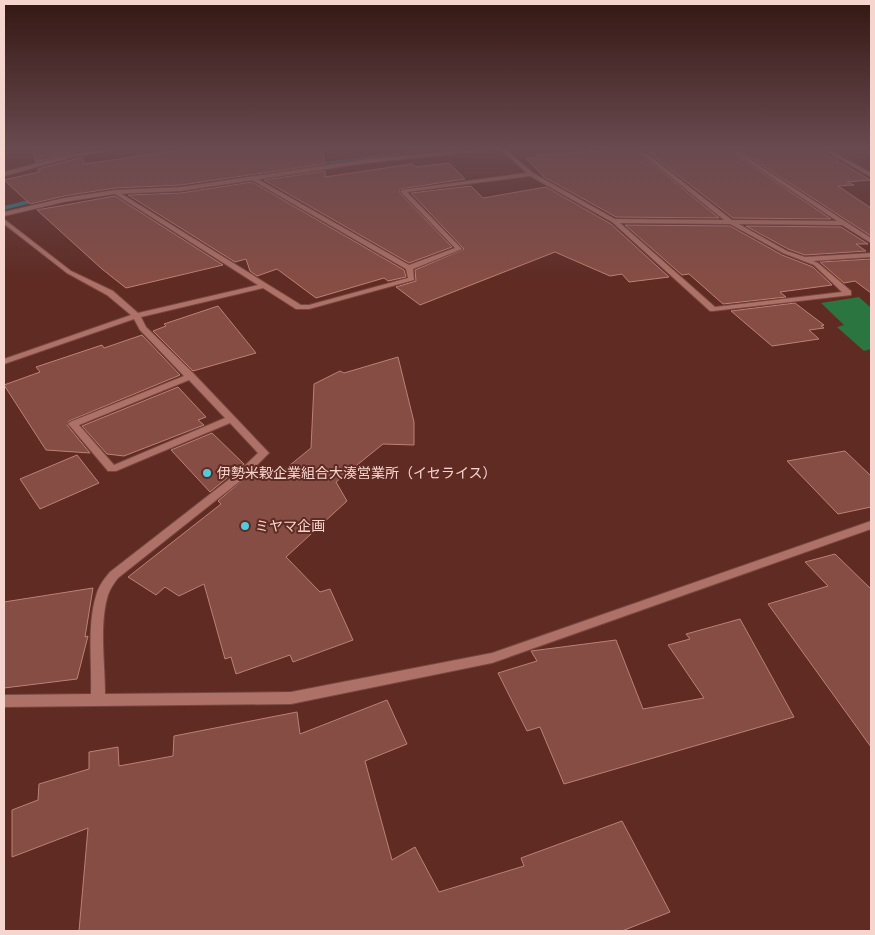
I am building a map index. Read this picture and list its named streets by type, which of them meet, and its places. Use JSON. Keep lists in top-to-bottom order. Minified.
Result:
{"places":["伊勢米穀企業組合大湊営業所（イセライス）","ミヤマ企画"]}
